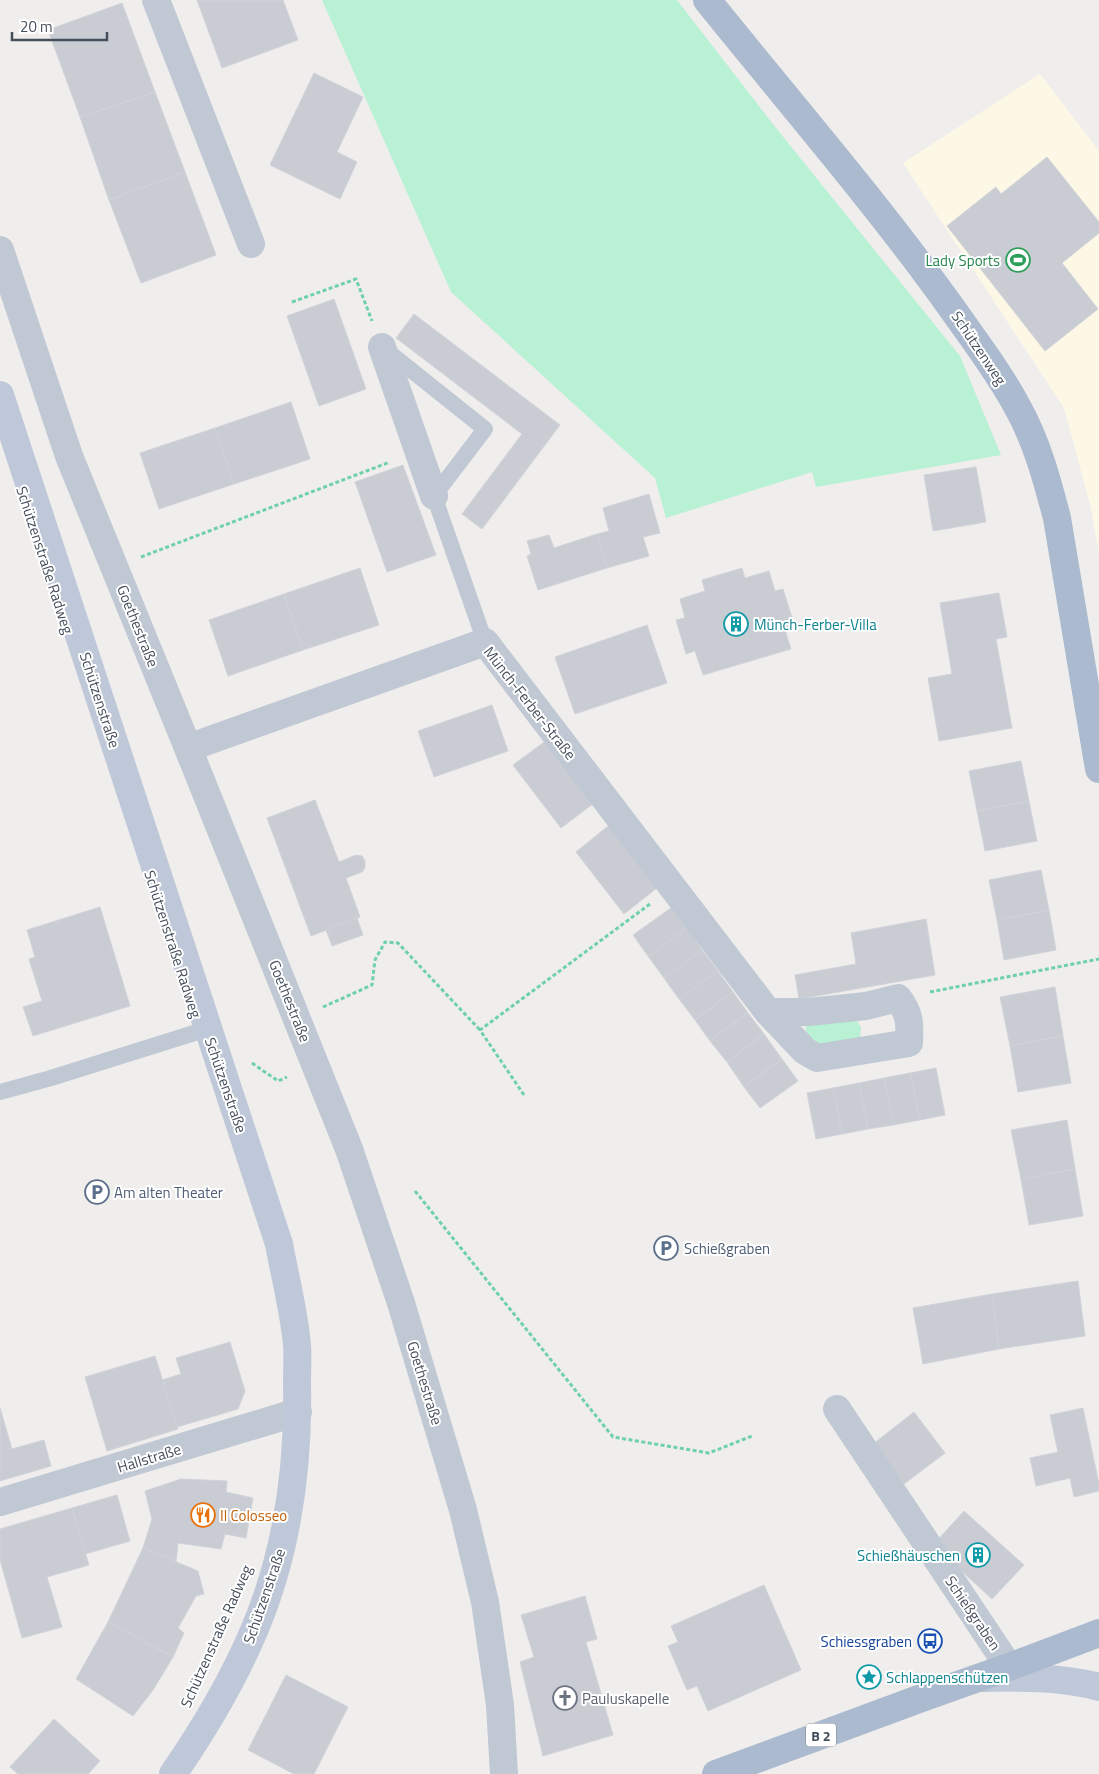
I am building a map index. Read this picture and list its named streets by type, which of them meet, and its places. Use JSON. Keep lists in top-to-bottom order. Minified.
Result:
{"streets":{"main road":["Schützenweg","B 2"],"street":["Goethestraße","Schützenstraße","Münch-Ferber-Straße","Hallstraße","Schießgraben"]},"crossings":[["Goethestraße","Münch-Ferber-Straße"],["Schützenstraße","Hallstraße"],["Schießgraben","B 2"]],"places":{"sports":["Lady Sports"],"building":["Münch-Ferber-Villa","Schießhäuschen"],"parking":["Am alten Theater","Schießgraben"],"restaurant":["Il Colosseo"],"bus stop":["Schiessgraben"],"place":["Schlappenschützen"],"church":["Pauluskapelle"]},"scale_bar":"20 m"}
